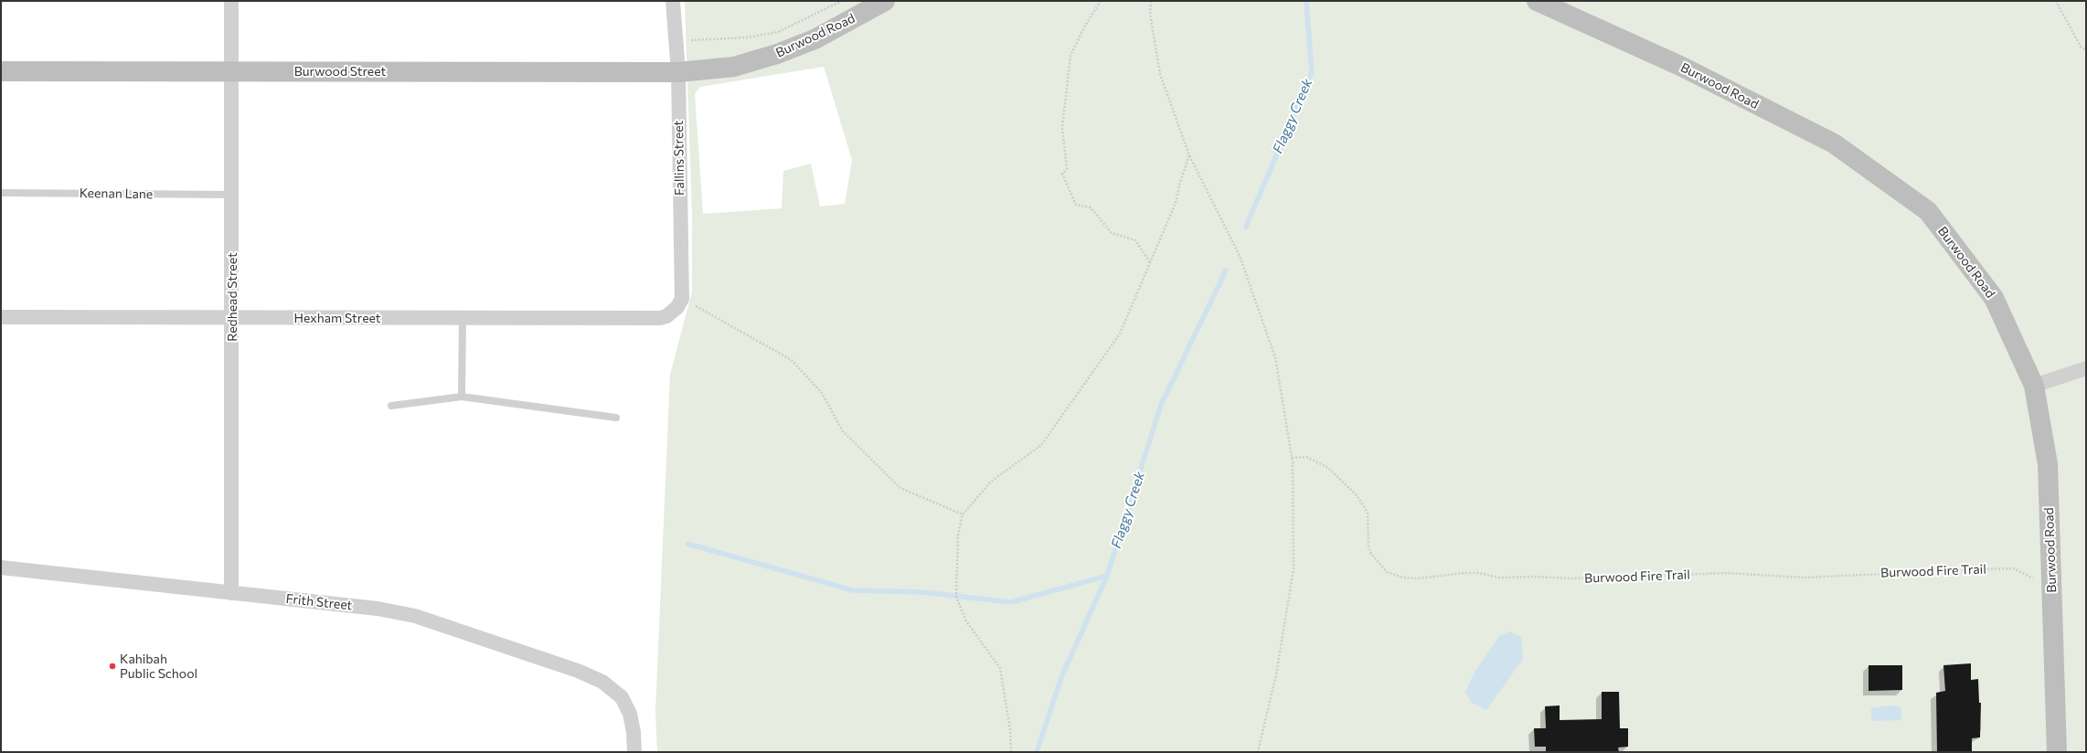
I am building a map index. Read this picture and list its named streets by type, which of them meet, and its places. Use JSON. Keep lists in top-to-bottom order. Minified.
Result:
{"streets":{"main road":["Burwood Road","Burwood Street"],"street":["Fallins Street","Redhead Street","Hexham Street","Frith Street"],"lane":["Keenan Lane"],"path":["Burwood Fire Trail"]},"crossings":[["Burwood Road","Burwood Street"],["Burwood Road","Fallins Street"],["Burwood Road","Burwood Fire Trail"],["Burwood Street","Fallins Street"],["Burwood Street","Redhead Street"],["Fallins Street","Hexham Street"],["Keenan Lane","Redhead Street"],["Redhead Street","Hexham Street"],["Redhead Street","Frith Street"]],"water":["Flaggy Creek"],"places":["Kahibah Public School"]}
